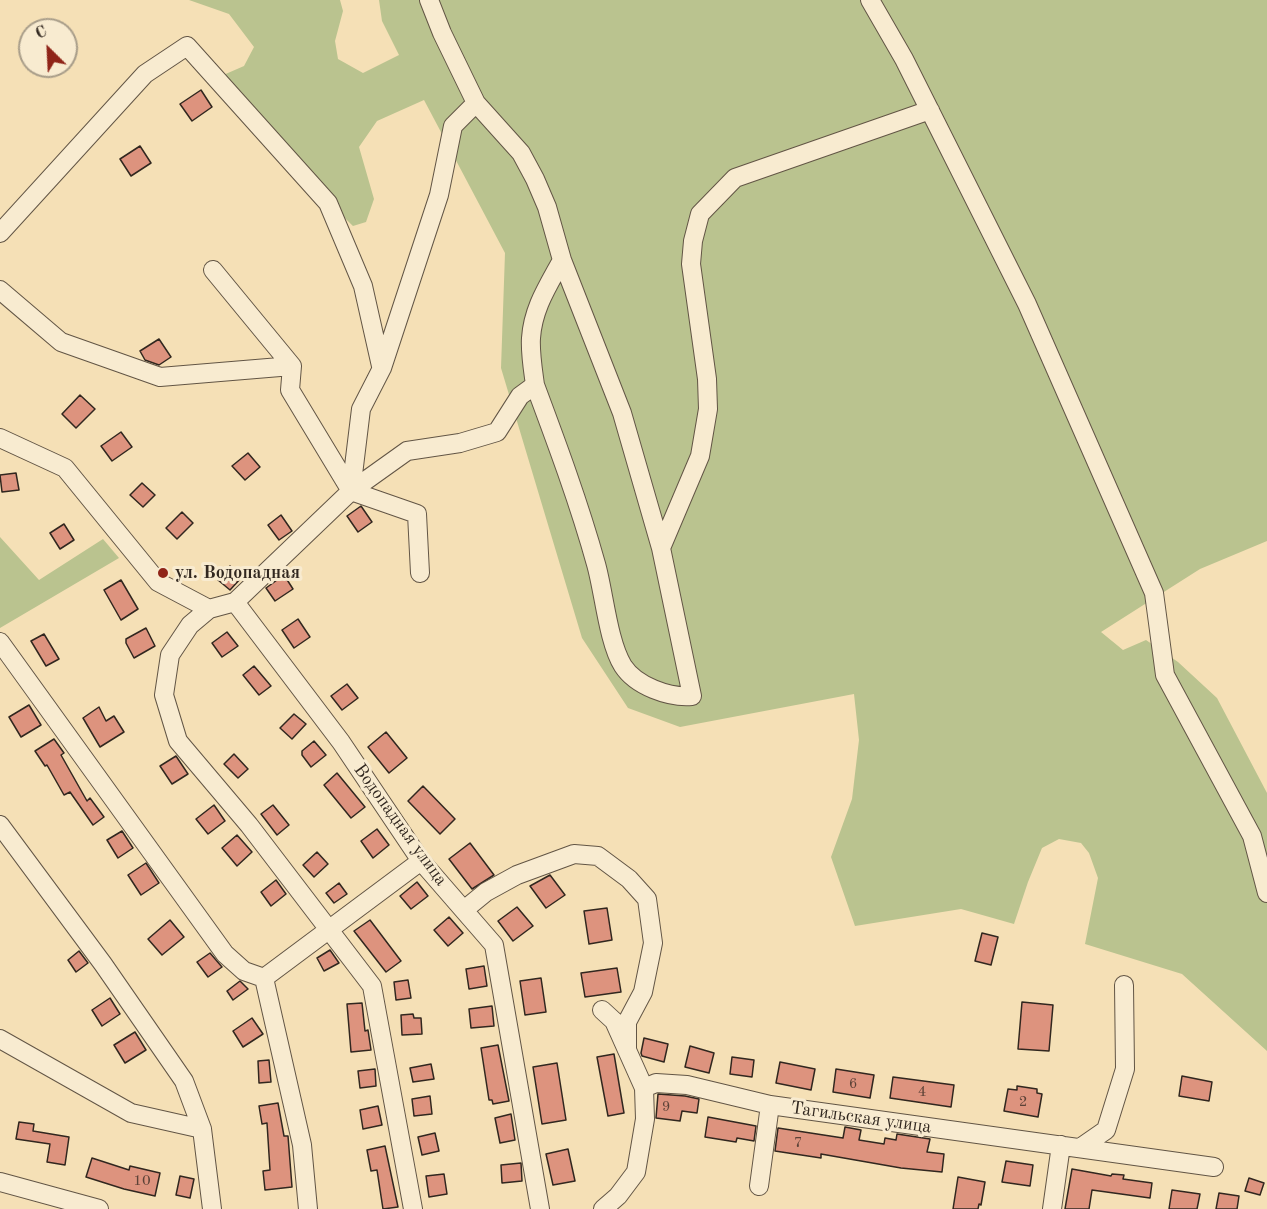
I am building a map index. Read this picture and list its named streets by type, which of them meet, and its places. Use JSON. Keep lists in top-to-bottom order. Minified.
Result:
{"streets":{"street":["Водопадная улица","Тагильская улица"]},"places":["ул. Водопадная"],"house_numbers":["6","4","2","9","7","10"],"north":"top left"}
